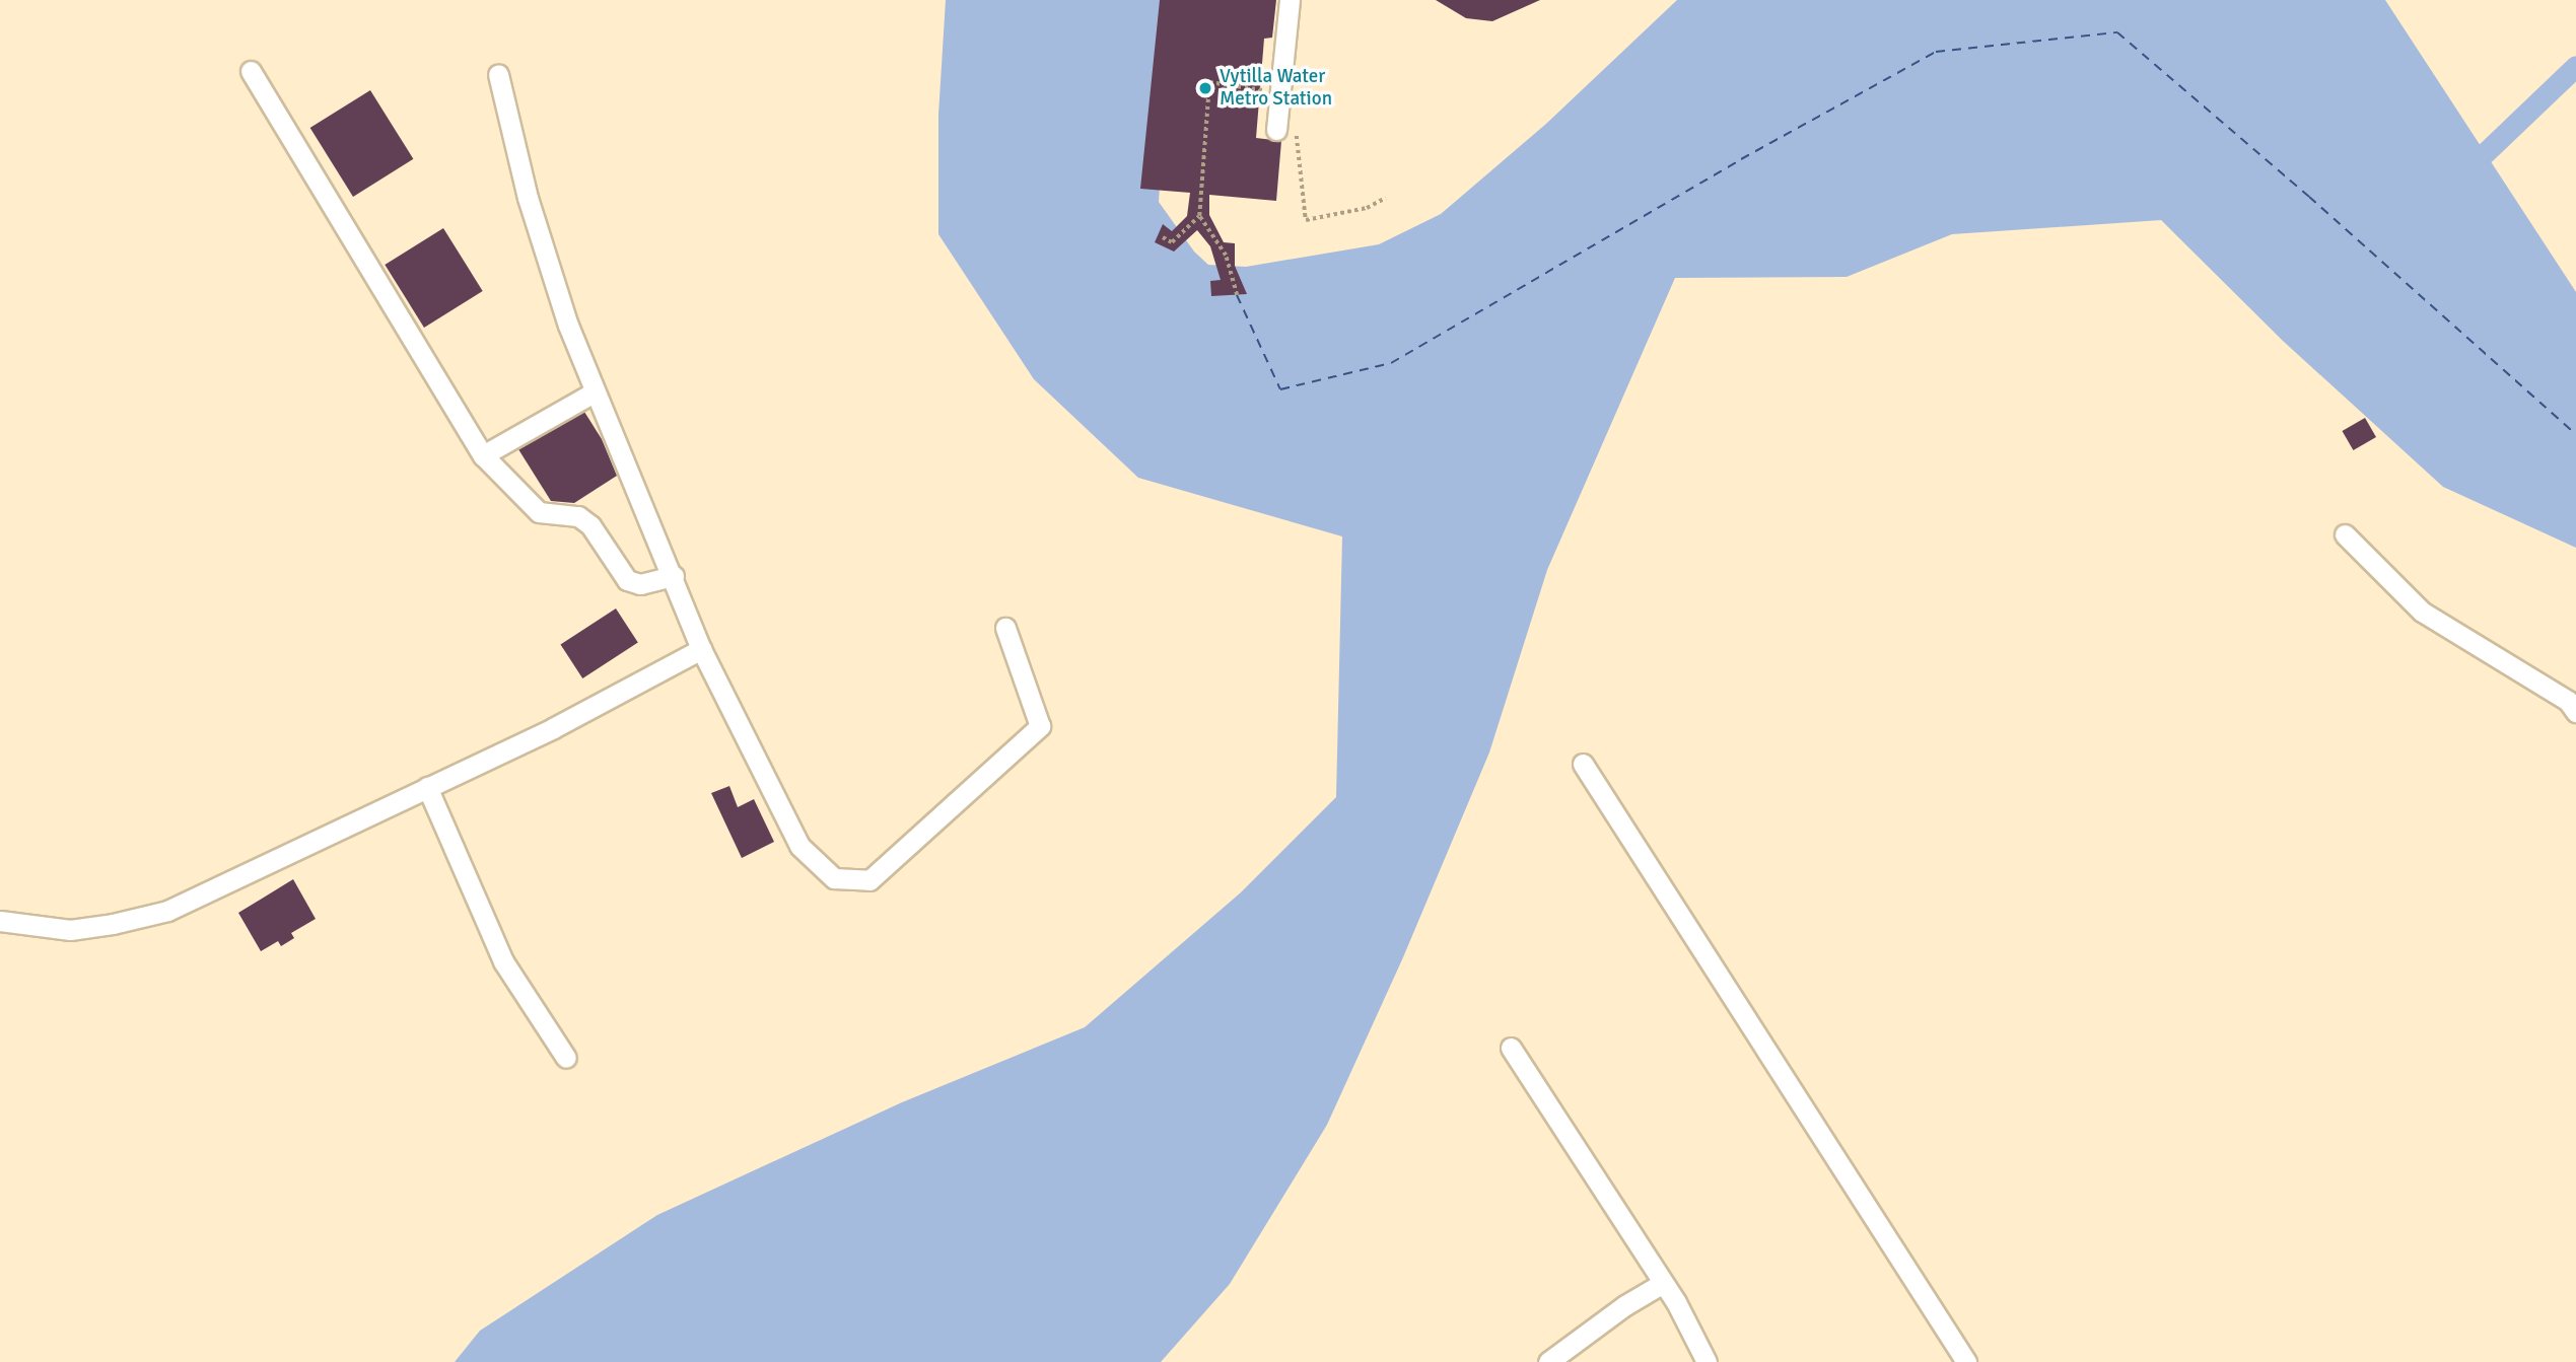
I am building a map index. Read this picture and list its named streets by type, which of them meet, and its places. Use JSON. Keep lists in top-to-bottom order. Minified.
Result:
{"places":["Vytilla Water Metro Station"]}
